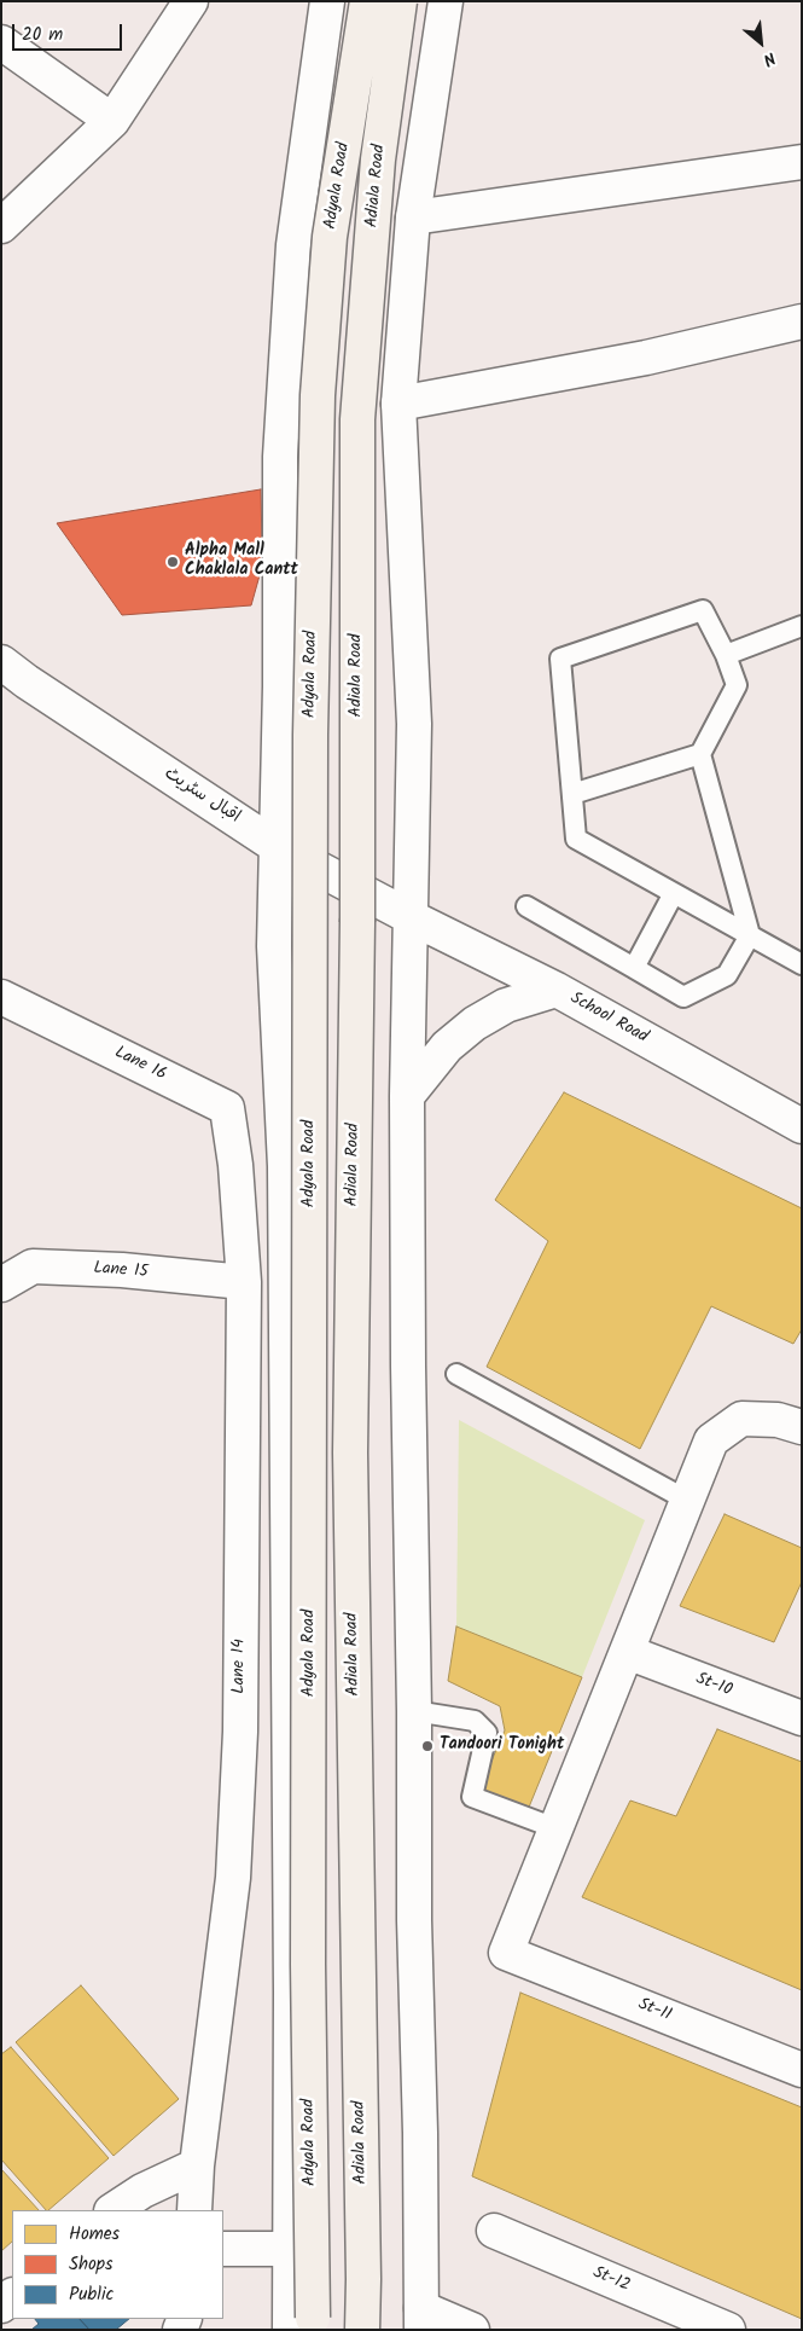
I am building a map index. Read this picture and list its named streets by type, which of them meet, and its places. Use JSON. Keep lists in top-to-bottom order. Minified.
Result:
{"streets":{"main road":["Adyala Road","Adiala Road"],"street":["اقبال سٹریٹ","School Road","Lane 16","Lane 15","Lane 14","St-10","St-11","St-12"]},"crossings":[["اقبال سٹریٹ","School Road"],["Lane 16","Lane 14"],["Lane 15","Lane 14"]],"places":["Alpha Mall Chaklala Cantt","Tandoori Tonight"],"legend":["Homes","Shops","Public"],"scale_bar":"20 m","north":"bottom right"}
